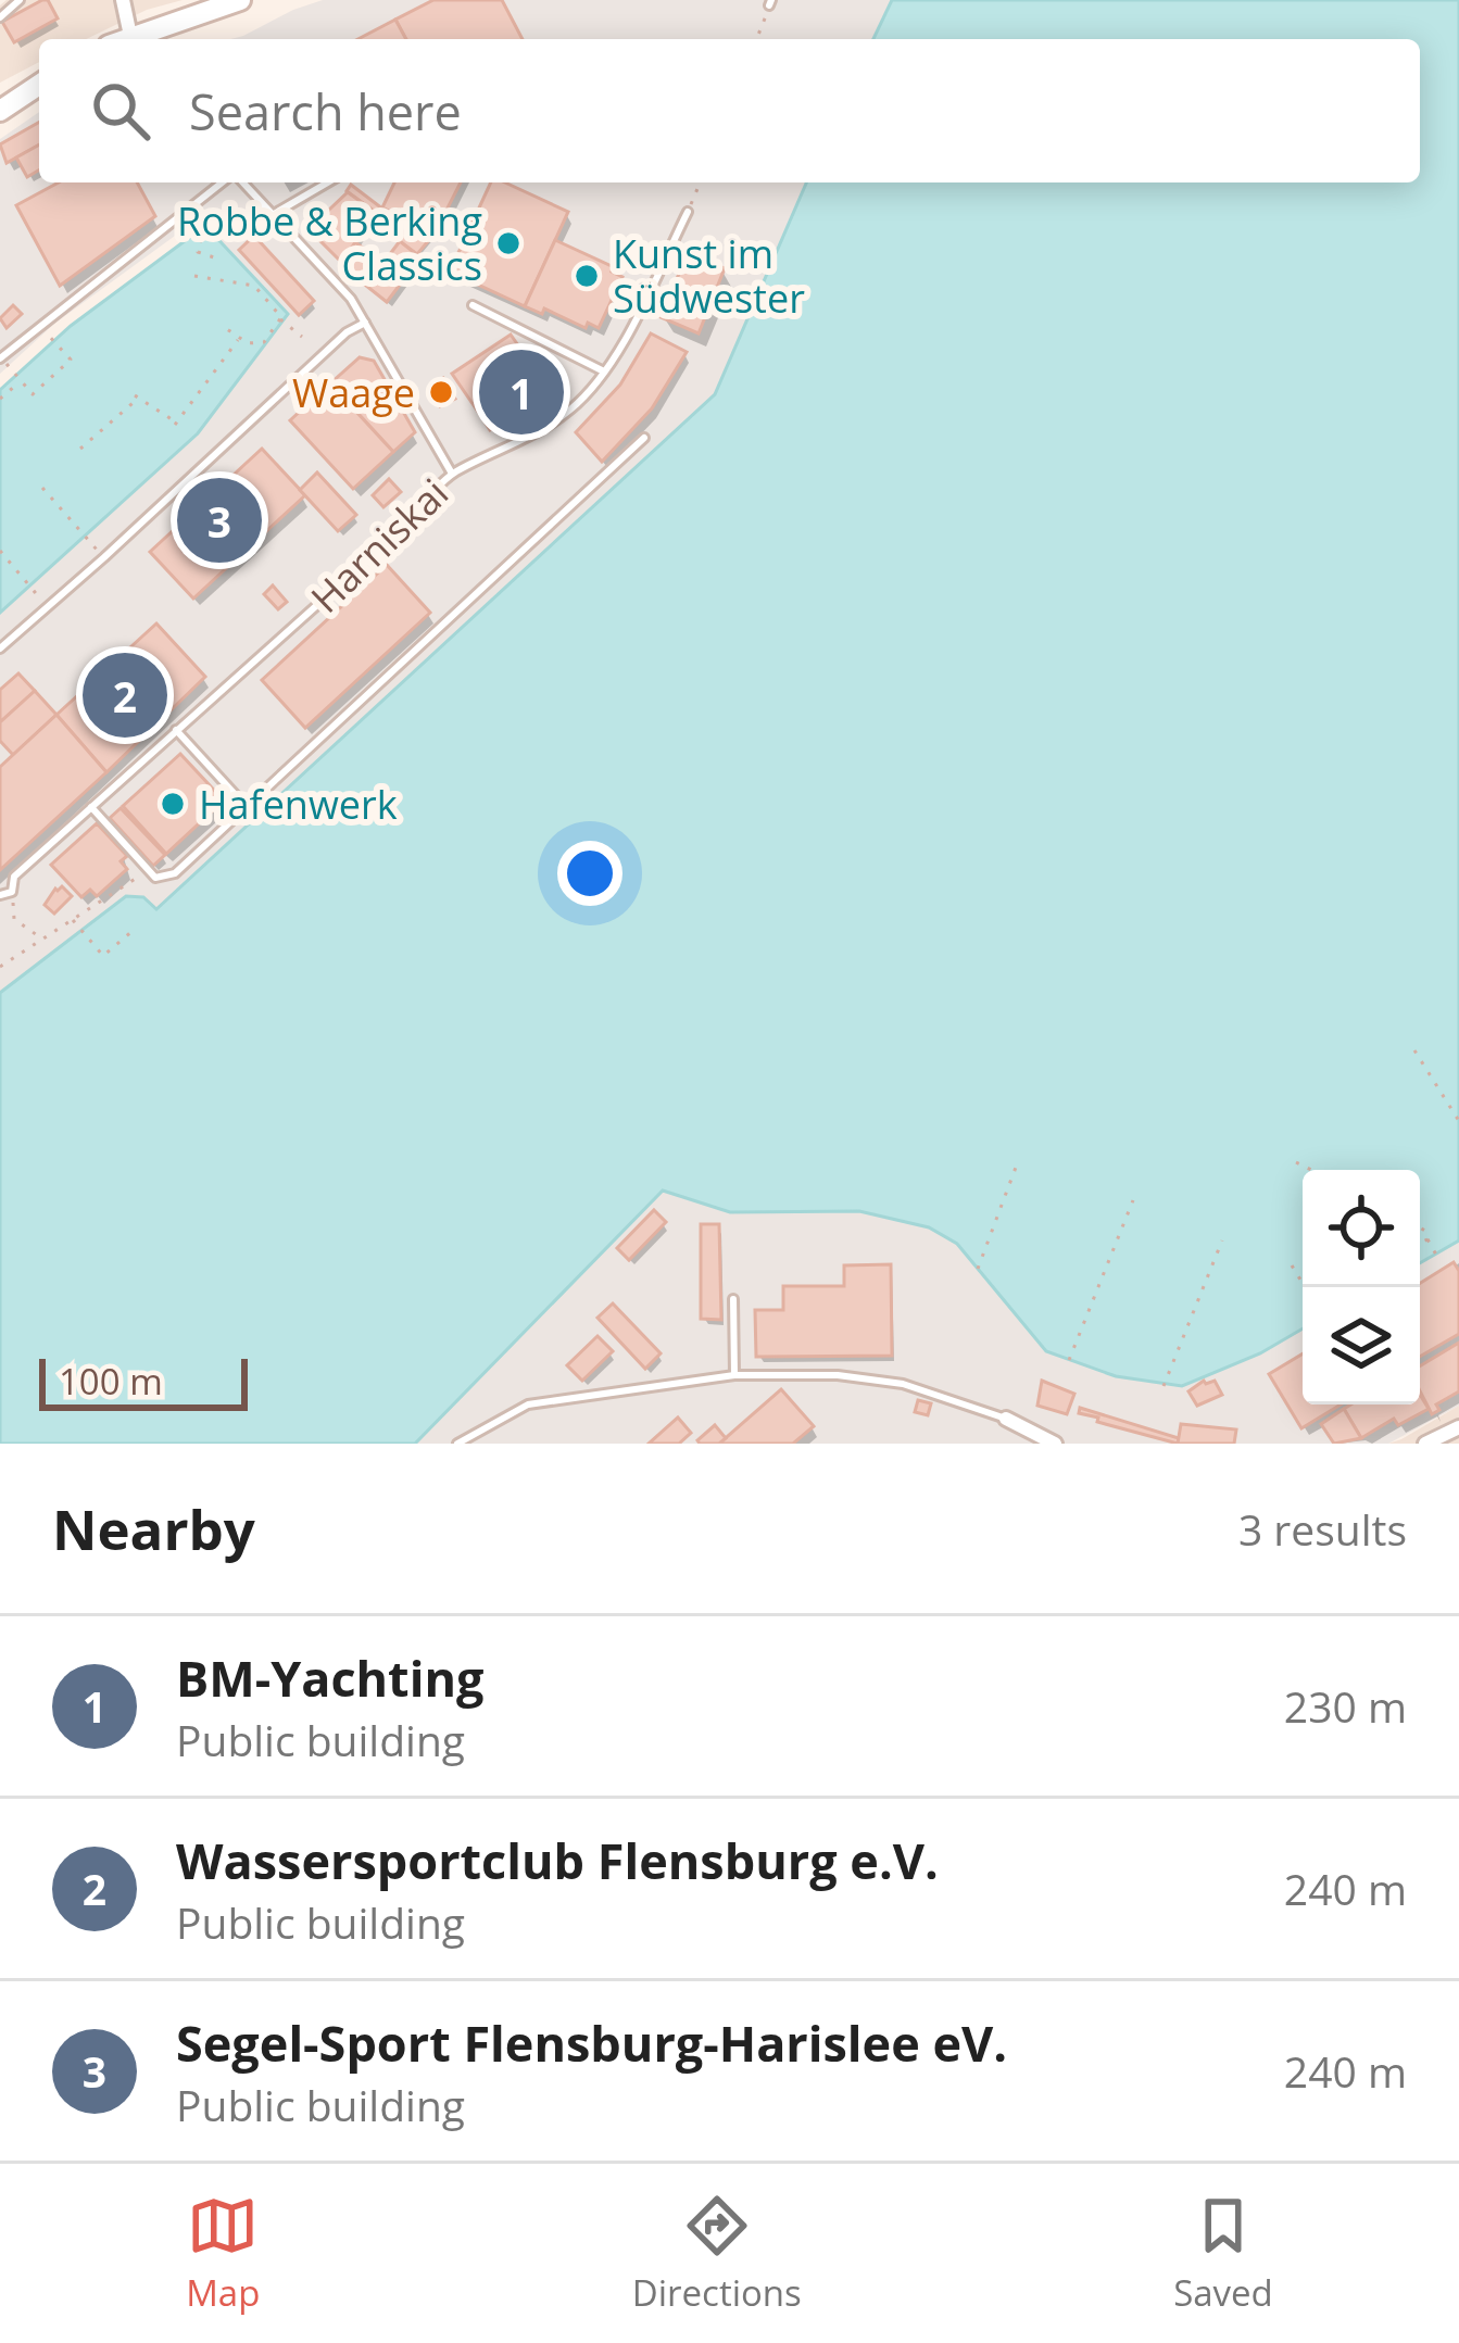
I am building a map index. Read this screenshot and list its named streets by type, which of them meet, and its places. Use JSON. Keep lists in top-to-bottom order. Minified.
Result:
{"streets":{"lane":["Harniskai"]},"places":["Robbe & Berking Classics","Kunst im Südwester","Waage","Hafenwerk"],"scale_bar":"100 m","page":{"search":"Search here","pins":["1","3","2"],"scale":"100 m","heading":["Nearby","3 results"],"list":[{"mark":"1","name":"BM-Yachting","note":"Public building","value":"230 m"},{"mark":"2","name":"Wassersportclub Flensburg e.V.","note":"Public building","value":"240 m"},{"mark":"3","name":"Segel-Sport Flensburg-Harislee eV.","note":"Public building","value":"240 m"}],"nav":["Map","Directions","Saved"]}}
